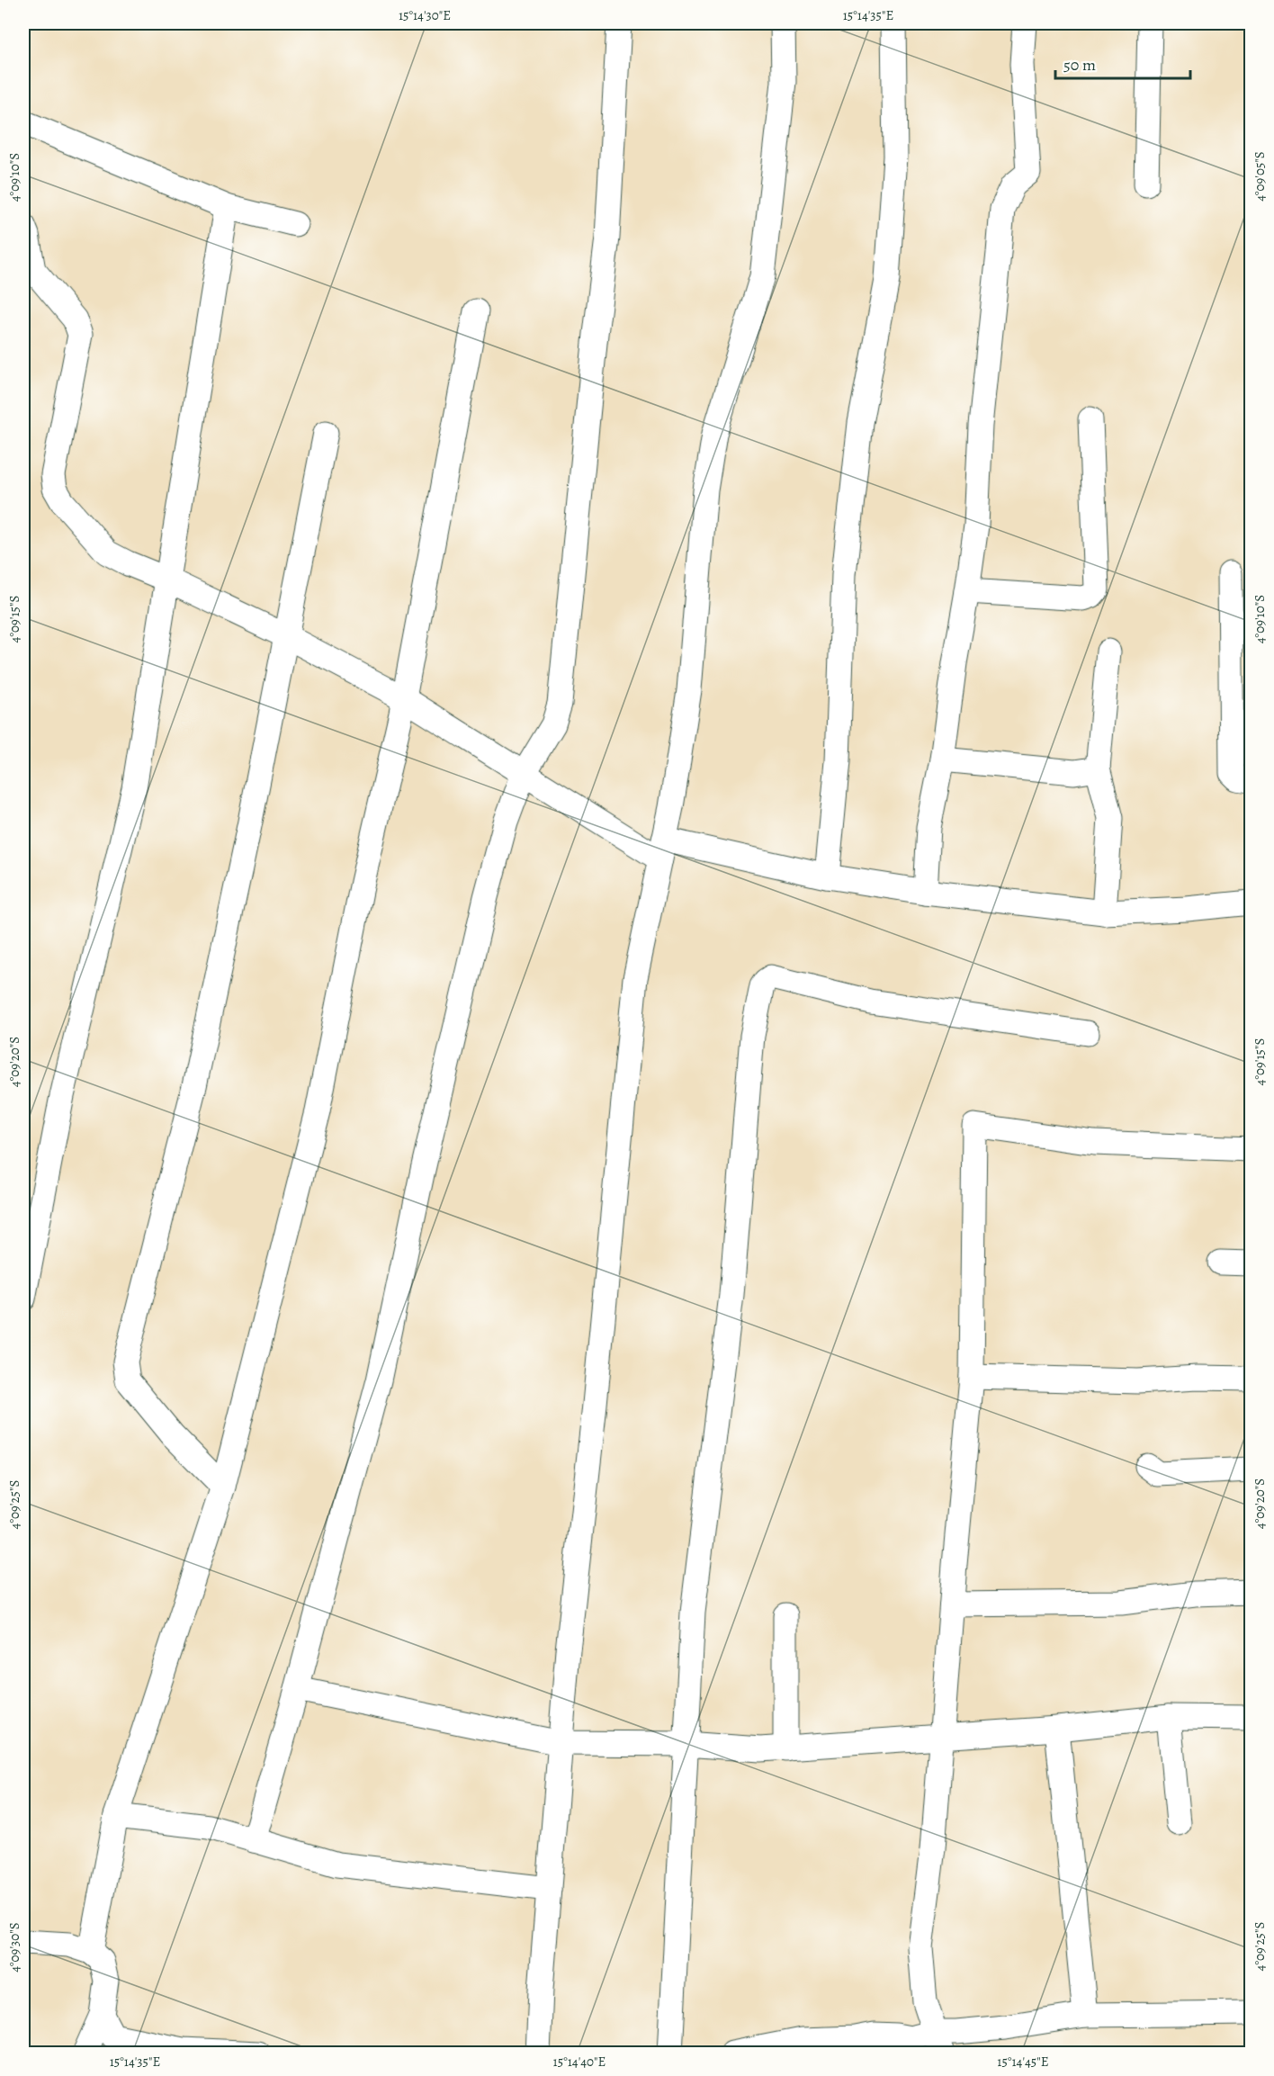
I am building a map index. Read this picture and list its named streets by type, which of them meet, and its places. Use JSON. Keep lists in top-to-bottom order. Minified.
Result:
{"scale_bar":"50 m","coordinates":["15°14'30\"E","15°14'35\"E","4°09'05\"S","4°09'10\"S","4°09'15\"S","4°09'20\"S","4°09'25\"S","4°09'30\"S","15°14'40\"E","15°14'45\"E"]}
